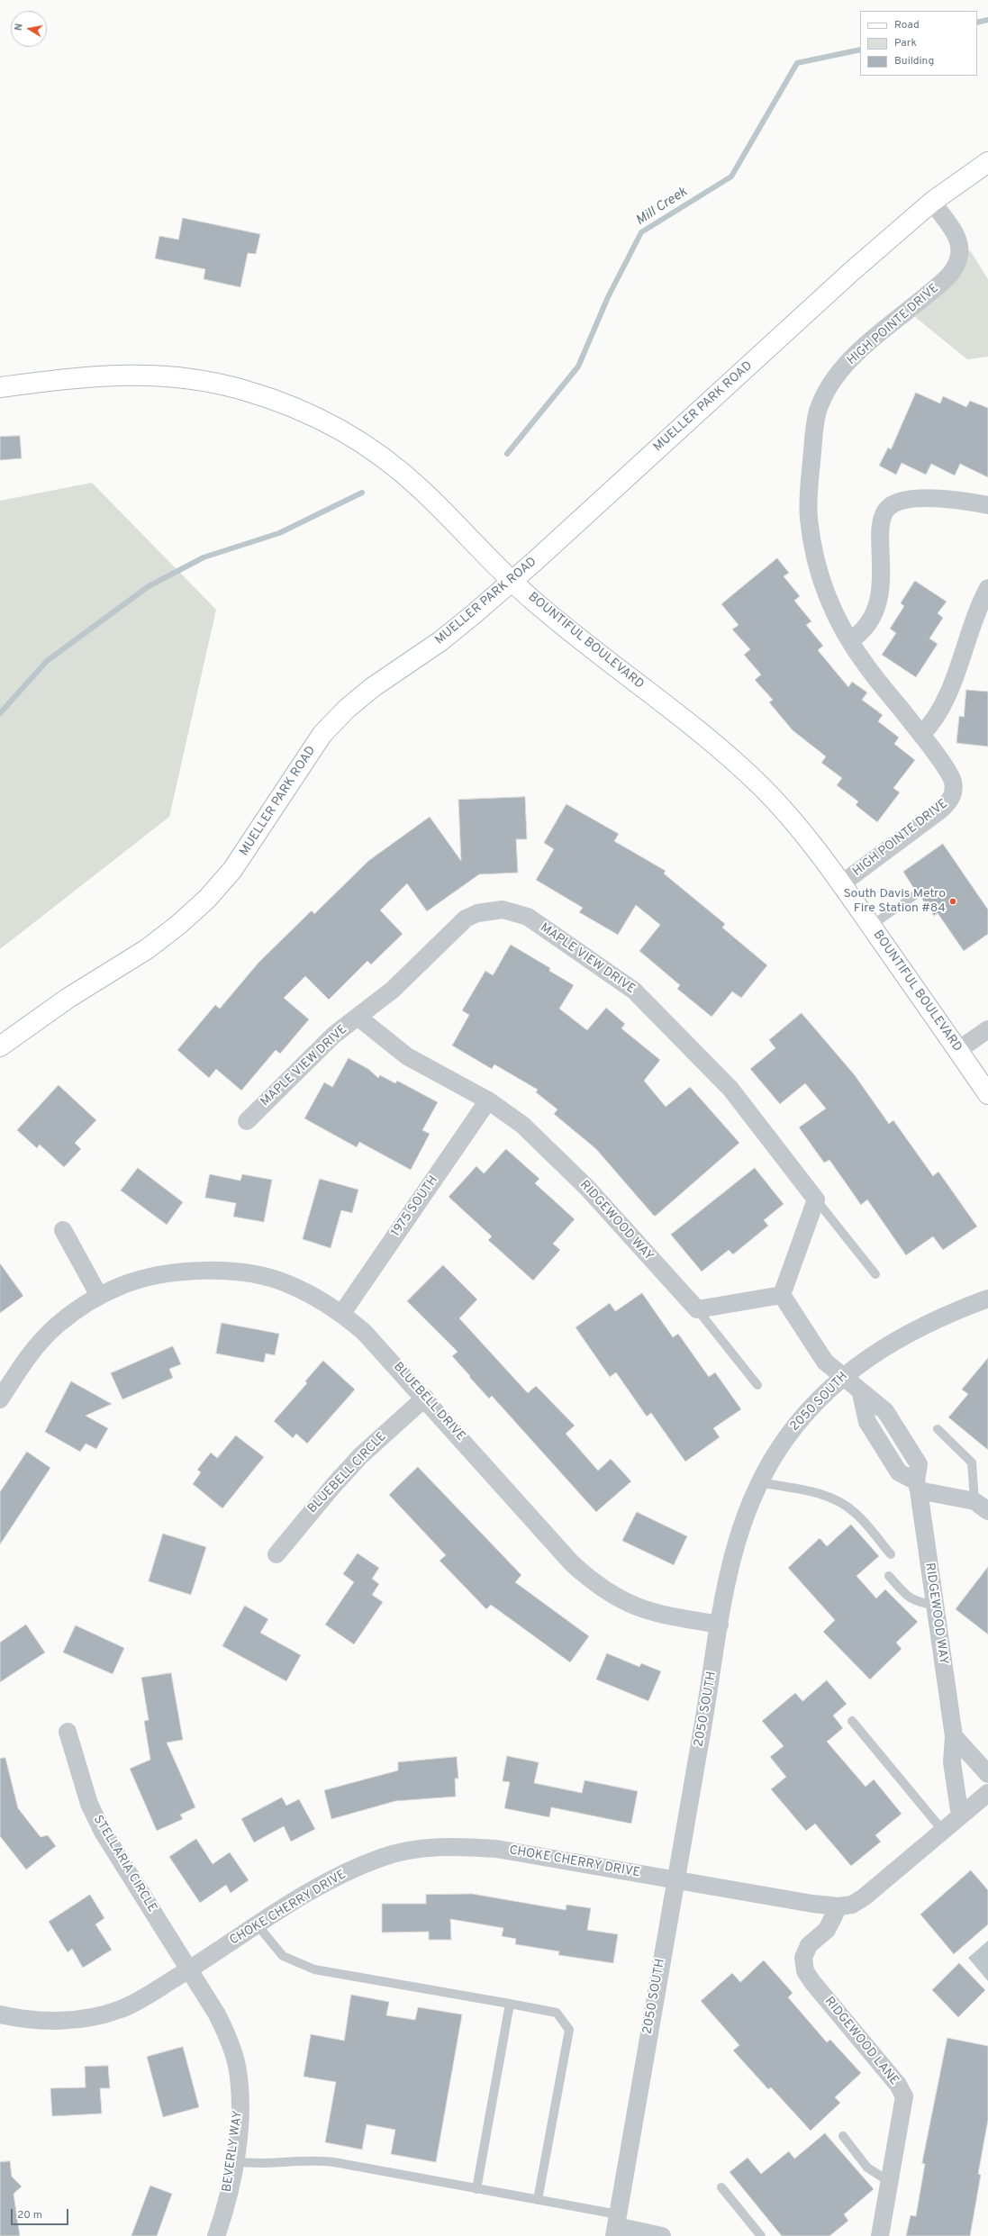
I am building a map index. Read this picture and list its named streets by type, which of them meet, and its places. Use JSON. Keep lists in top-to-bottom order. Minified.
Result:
{"streets":{"main road":["MUELLER PARK ROAD","BOUNTIFUL BOULEVARD"],"street":["HIGH POINTE DRIVE","MAPLE VIEW DRIVE","1975 SOUTH","RIDGEWOOD WAY","BLUEBELL DRIVE","2050 SOUTH","BLUEBELL CIRCLE","CHOKE CHERRY DRIVE","STELLARIA CIRCLE","RIDGEWOOD LANE","BEVERLY WAY"]},"crossings":[["HIGH POINTE DRIVE","MUELLER PARK ROAD"],["HIGH POINTE DRIVE","BOUNTIFUL BOULEVARD"],["MUELLER PARK ROAD","BOUNTIFUL BOULEVARD"],["MAPLE VIEW DRIVE","RIDGEWOOD WAY"],["1975 SOUTH","RIDGEWOOD WAY"],["1975 SOUTH","BLUEBELL DRIVE"],["RIDGEWOOD WAY","2050 SOUTH"],["BLUEBELL DRIVE","2050 SOUTH"],["BLUEBELL DRIVE","BLUEBELL CIRCLE"],["2050 SOUTH","CHOKE CHERRY DRIVE"],["CHOKE CHERRY DRIVE","STELLARIA CIRCLE"],["CHOKE CHERRY DRIVE","BEVERLY WAY"],["STELLARIA CIRCLE","BEVERLY WAY"]],"water":["Mill Creek"],"places":["South Davis Metro Fire Station #84"],"legend":["Road","Park","Building"],"scale_bar":"20 m","north":"left"}
